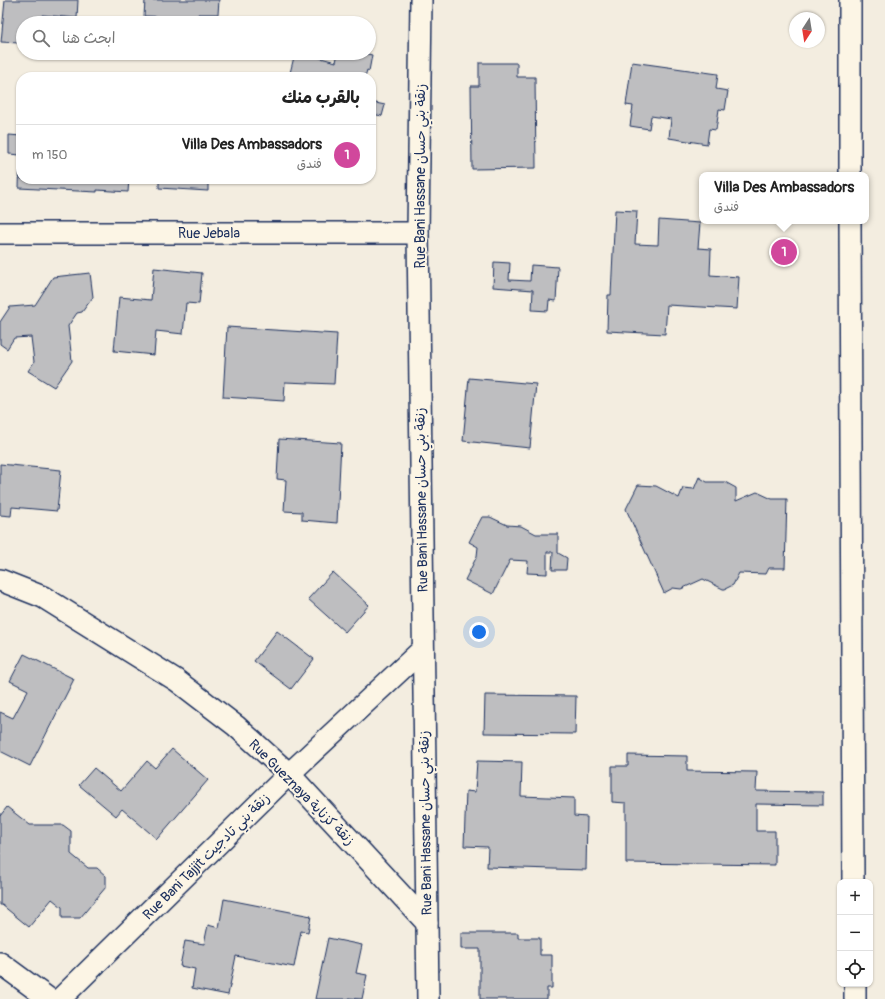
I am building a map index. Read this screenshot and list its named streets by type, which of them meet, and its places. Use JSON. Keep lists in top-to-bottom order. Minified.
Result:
{"streets":{"street":["Rue Bani Hassane زنقة بني حسان","Rue Jebala","Rue Gueznaya زنقة كزناية","Rue Bani Tajjit زنقة بني تادجيت"]},"crossings":[["Rue Bani Hassane زنقة بني حسان","Rue Jebala"],["Rue Bani Hassane زنقة بني حسان","Rue Gueznaya زنقة كزناية"],["Rue Bani Hassane زنقة بني حسان","Rue Bani Tajjit زنقة بني تادجيت"],["Rue Gueznaya زنقة كزناية","Rue Bani Tajjit زنقة بني تادجيت"]],"north":"bottom","page":{"search":"ابحث هنا","heading":"بالقرب منك","list":[{"mark":"1","name":"Villa Des Ambassadors","note":"فندق","value":"150 m"}],"popup":["Villa Des Ambassadors","فندق"],"pins":"1","map_buttons":["+","−"]}}
